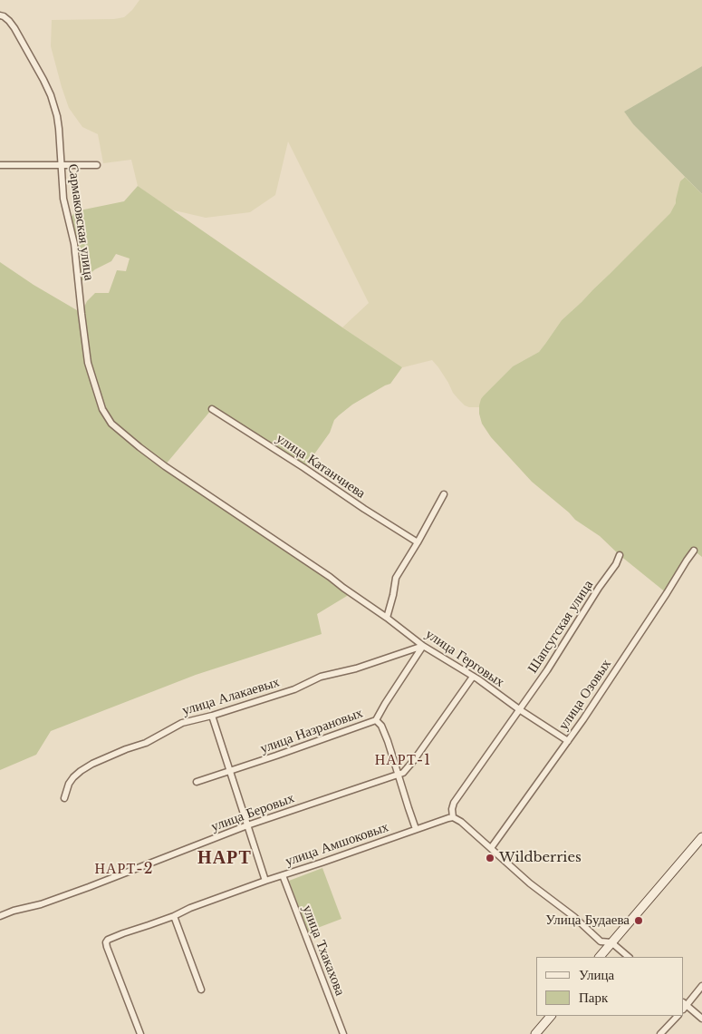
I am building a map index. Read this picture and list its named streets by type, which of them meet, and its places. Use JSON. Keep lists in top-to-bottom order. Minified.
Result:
{"streets":{"street":["Сармаковская улица","улица Катанчиева","Шапсугская улица","улица Герговых","улица Озовых","улица Алакаевых","улица Назрановых","улица Беровых","улица Амшоковых","улица Тхакахова"]},"crossings":[["Сармаковская улица","улица Герговых"],["Шапсугская улица","улица Герговых"],["улица Герговых","улица Озовых"],["улица Герговых","улица Алакаевых"],["улица Герговых","улица Назрановых"],["улица Герговых","улица Беровых"],["улица Алакаевых","улица Назрановых"],["улица Амшоковых","улица Тхакахова"]],"districts":["НАРТ-1","НАРТ","НАРТ-2"],"places":["Wildberries","Улица Будаева"],"legend":["Улица","Парк"]}
